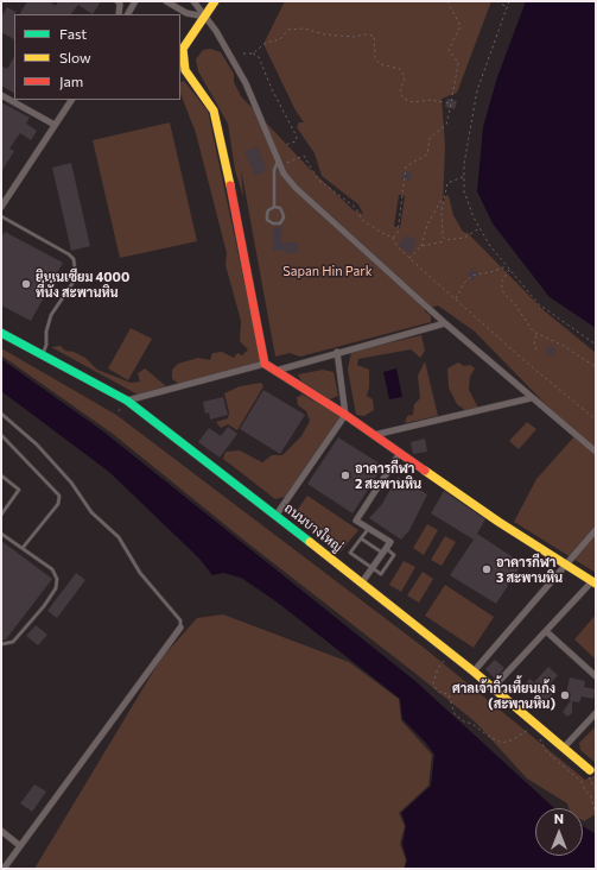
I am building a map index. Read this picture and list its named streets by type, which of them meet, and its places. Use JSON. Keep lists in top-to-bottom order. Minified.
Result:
{"streets":{"street":["ถนนบางใหญ่"]},"parks":["Sapan Hin Park"],"places":["ยิมเนเซียม 4000 ที่นั่ง สะพานหิน","อาคารกีฬา 2 สะพานหิน","อาคารกีฬา 3 สะพานหิน","ศาลเจ้ากิ้วเที้ยนเก้ง (สะพานหิน)"],"legend":["Fast","Slow","Jam"],"north":"top"}
